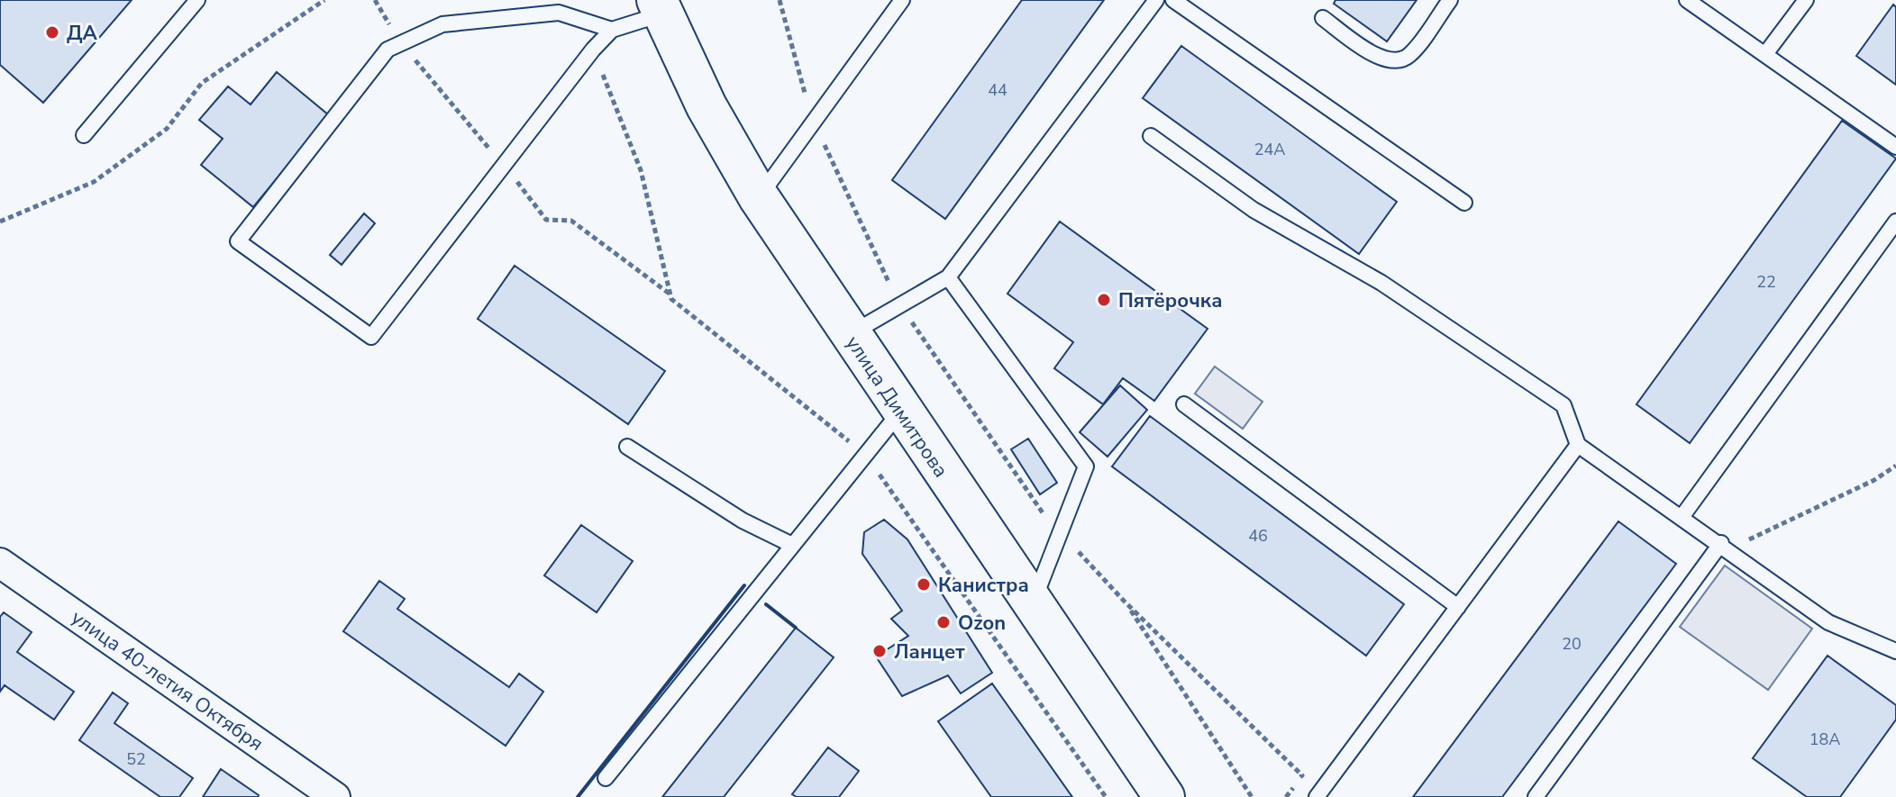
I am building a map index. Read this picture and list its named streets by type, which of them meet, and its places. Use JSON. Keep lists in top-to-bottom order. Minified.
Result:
{"streets":{"main road":["улица Димитрова"],"street":["улица 40-летия Октября"]},"places":["ДА","Пятёрочка","Канистра","Ozon","Ланцет"],"house_numbers":["44","24А","22","46","20","18А","52"]}
